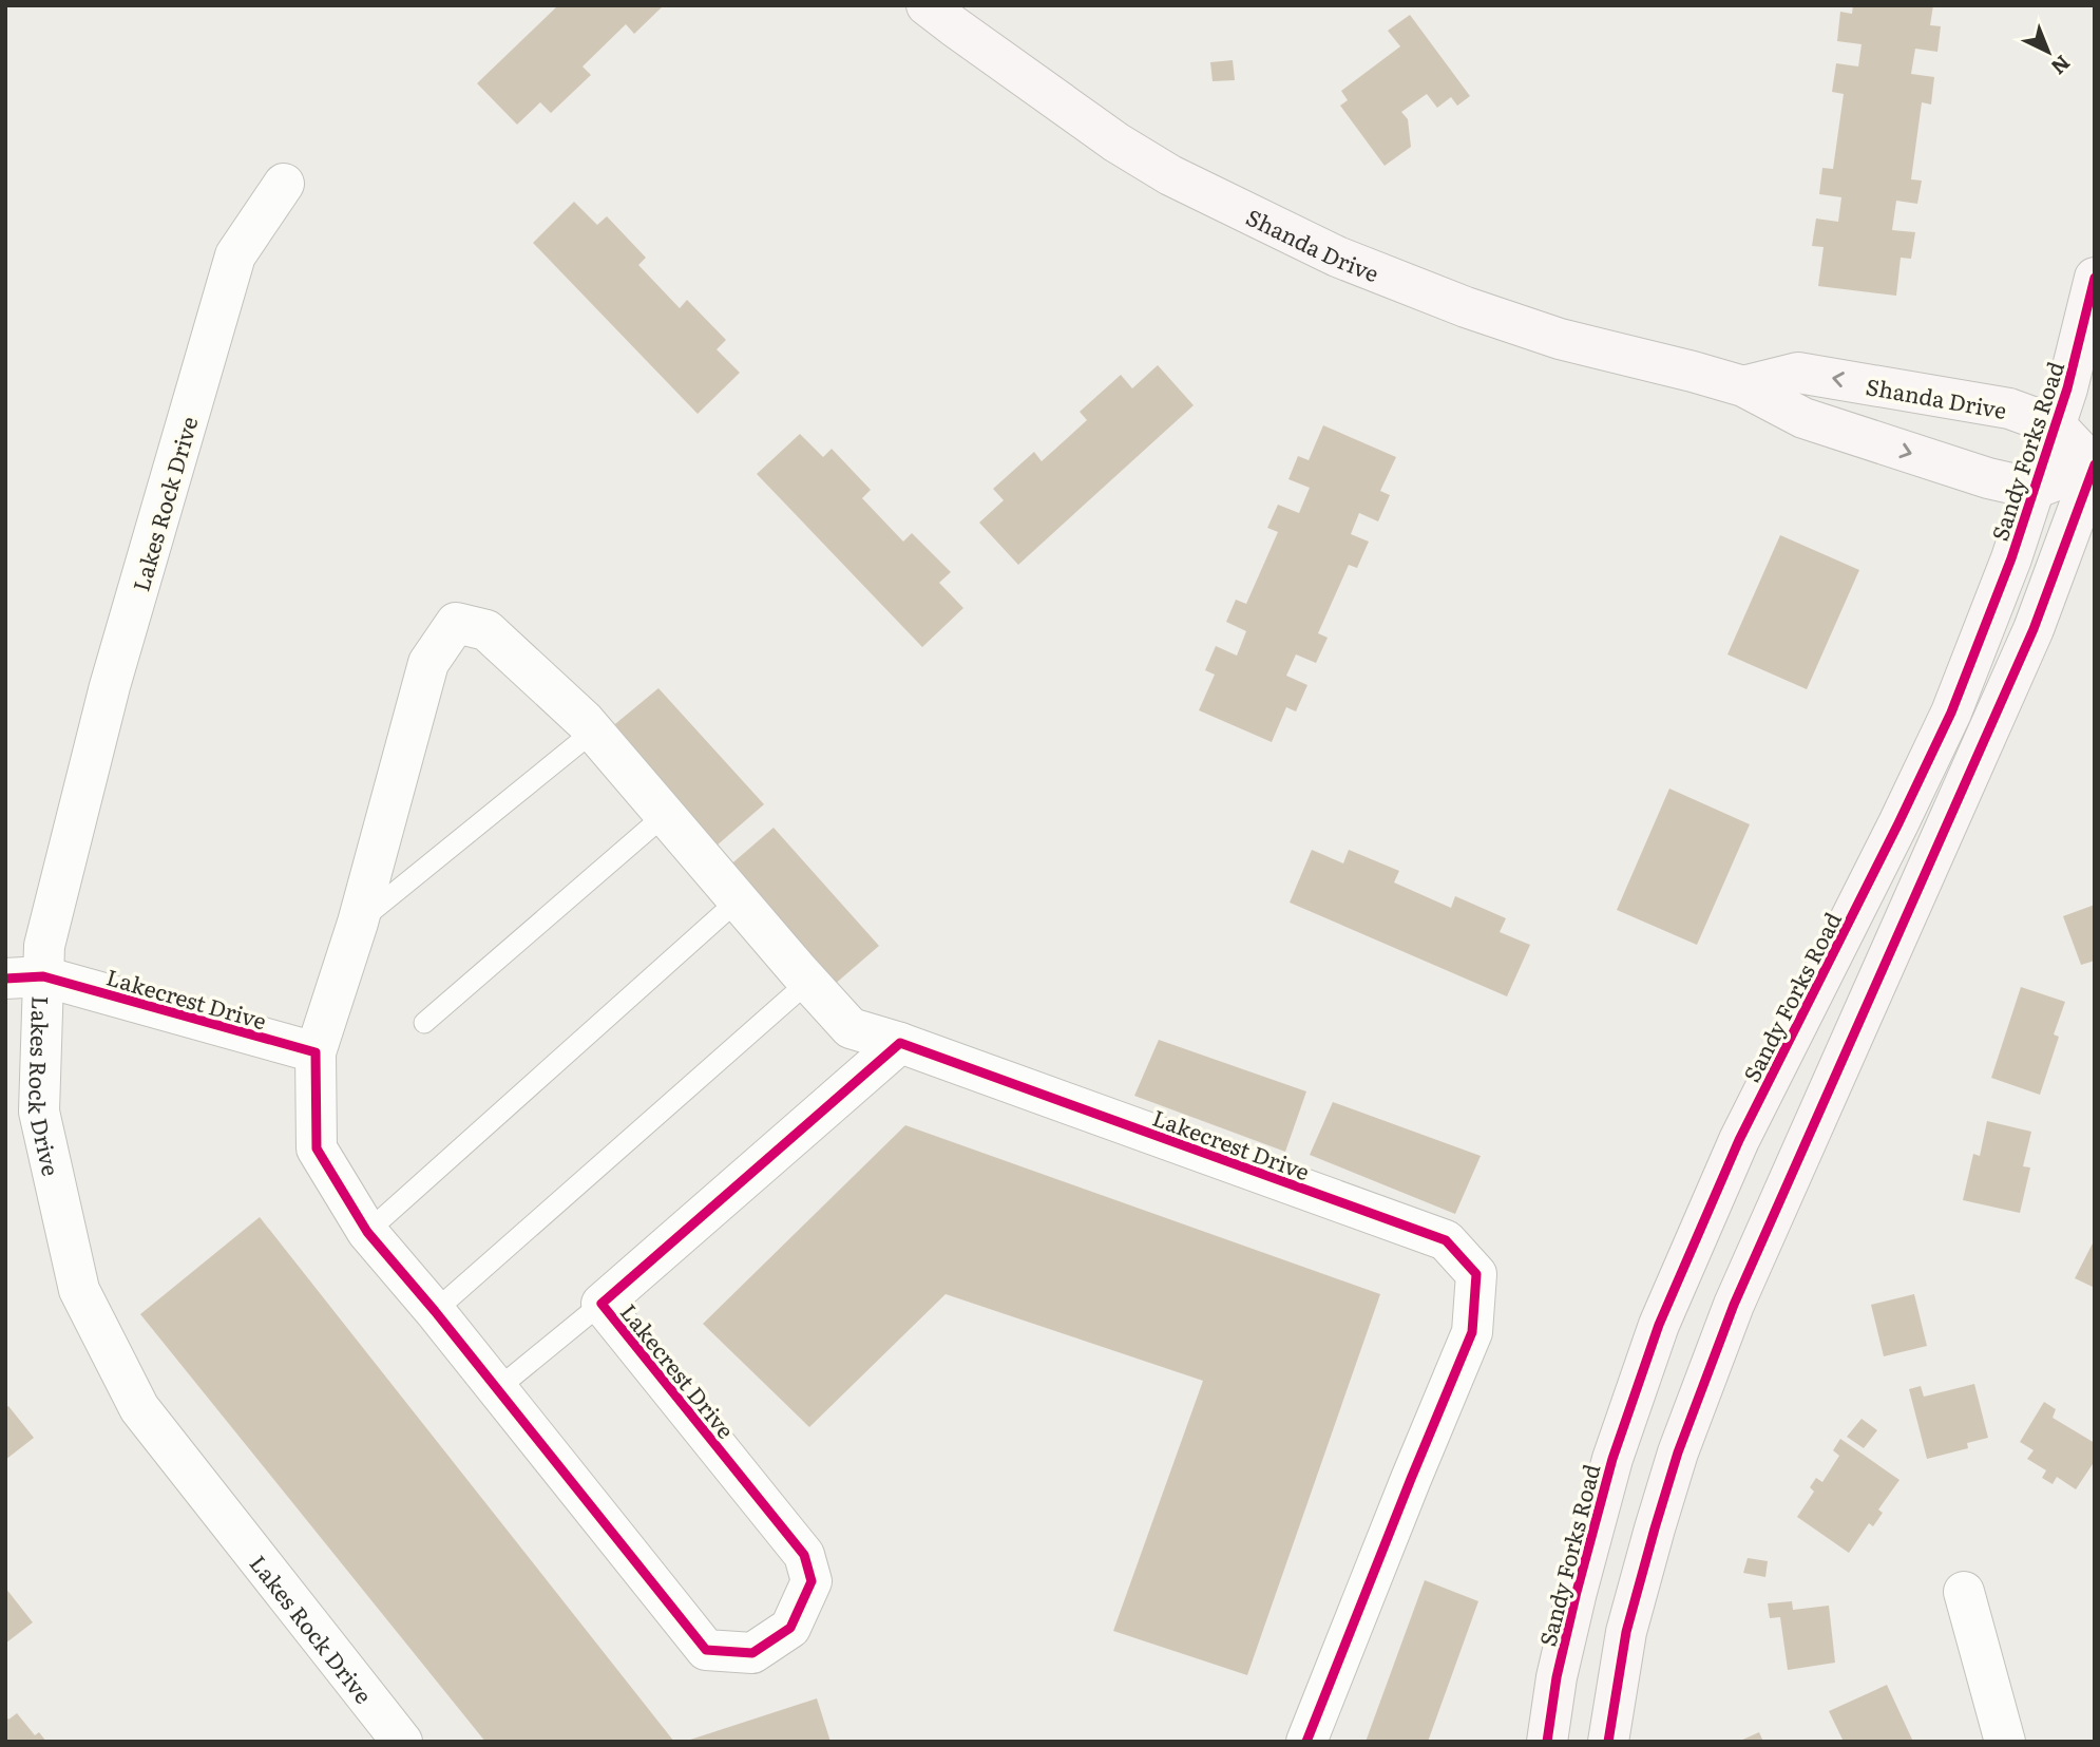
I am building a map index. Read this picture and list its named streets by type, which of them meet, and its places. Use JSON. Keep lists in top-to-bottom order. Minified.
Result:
{"streets":{"street":["Shanda Drive","Sandy Forks Road","Lakes Rock Drive","Lakecrest Drive"]},"crossings":[["Shanda Drive","Sandy Forks Road"],["Lakes Rock Drive","Lakecrest Drive"]],"north":"bottom right"}
